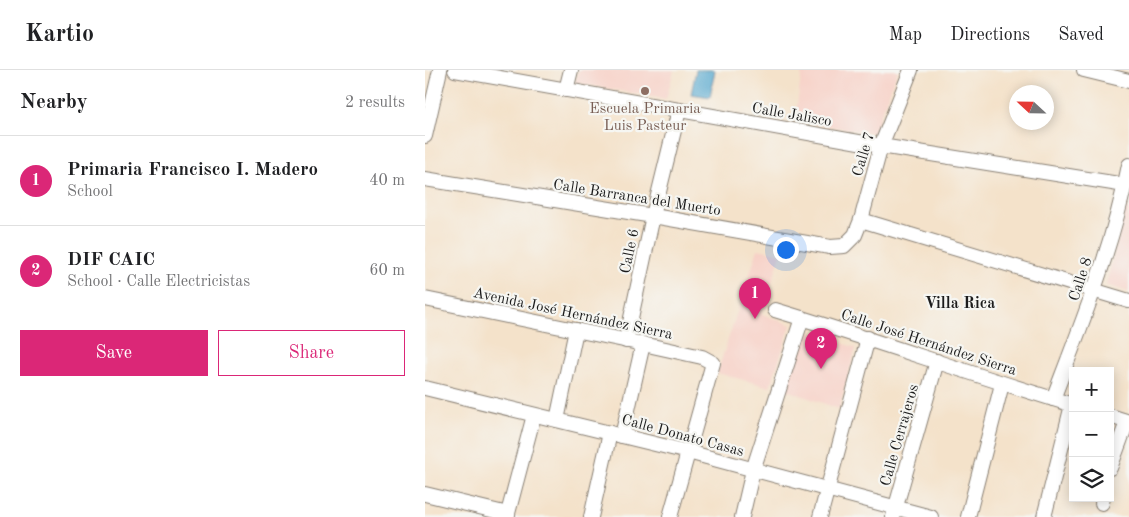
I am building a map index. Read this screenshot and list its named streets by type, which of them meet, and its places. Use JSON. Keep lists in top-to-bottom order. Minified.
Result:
{"streets":{"street":["Calle Jalisco","Calle 7","Calle Barranca del Muerto","Calle 6","Calle 8","Avenida José Hernández Sierra","Calle José Hernández Sierra","Calle Donato Casas","Calle Cerrajeros"]},"crossings":[["Calle Jalisco","Calle 7"],["Calle Jalisco","Calle 6"],["Calle Jalisco","Calle 8"],["Calle 7","Calle Barranca del Muerto"],["Calle Barranca del Muerto","Calle 6"],["Calle 6","Avenida José Hernández Sierra"],["Calle 8","Calle José Hernández Sierra"],["Avenida José Hernández Sierra","Calle Donato Casas"],["Calle José Hernández Sierra","Calle Cerrajeros"],["Calle Donato Casas","Calle Cerrajeros"]],"districts":["Villa Rica"],"places":["Escuela Primaria Luis Pasteur"],"north":"left","page":{"header":"Kartio","nav":["Map","Directions","Saved"],"heading":["Nearby","2 results"],"list":[{"mark":"1","name":"Primaria Francisco I. Madero","note":"School","value":"40 m"},{"mark":"2","name":"DIF CAIC","note":"School · Calle Electricistas","value":"60 m"}],"pins":["1","2"],"buttons":["Save","Share"],"map_buttons":["+","−"]}}
